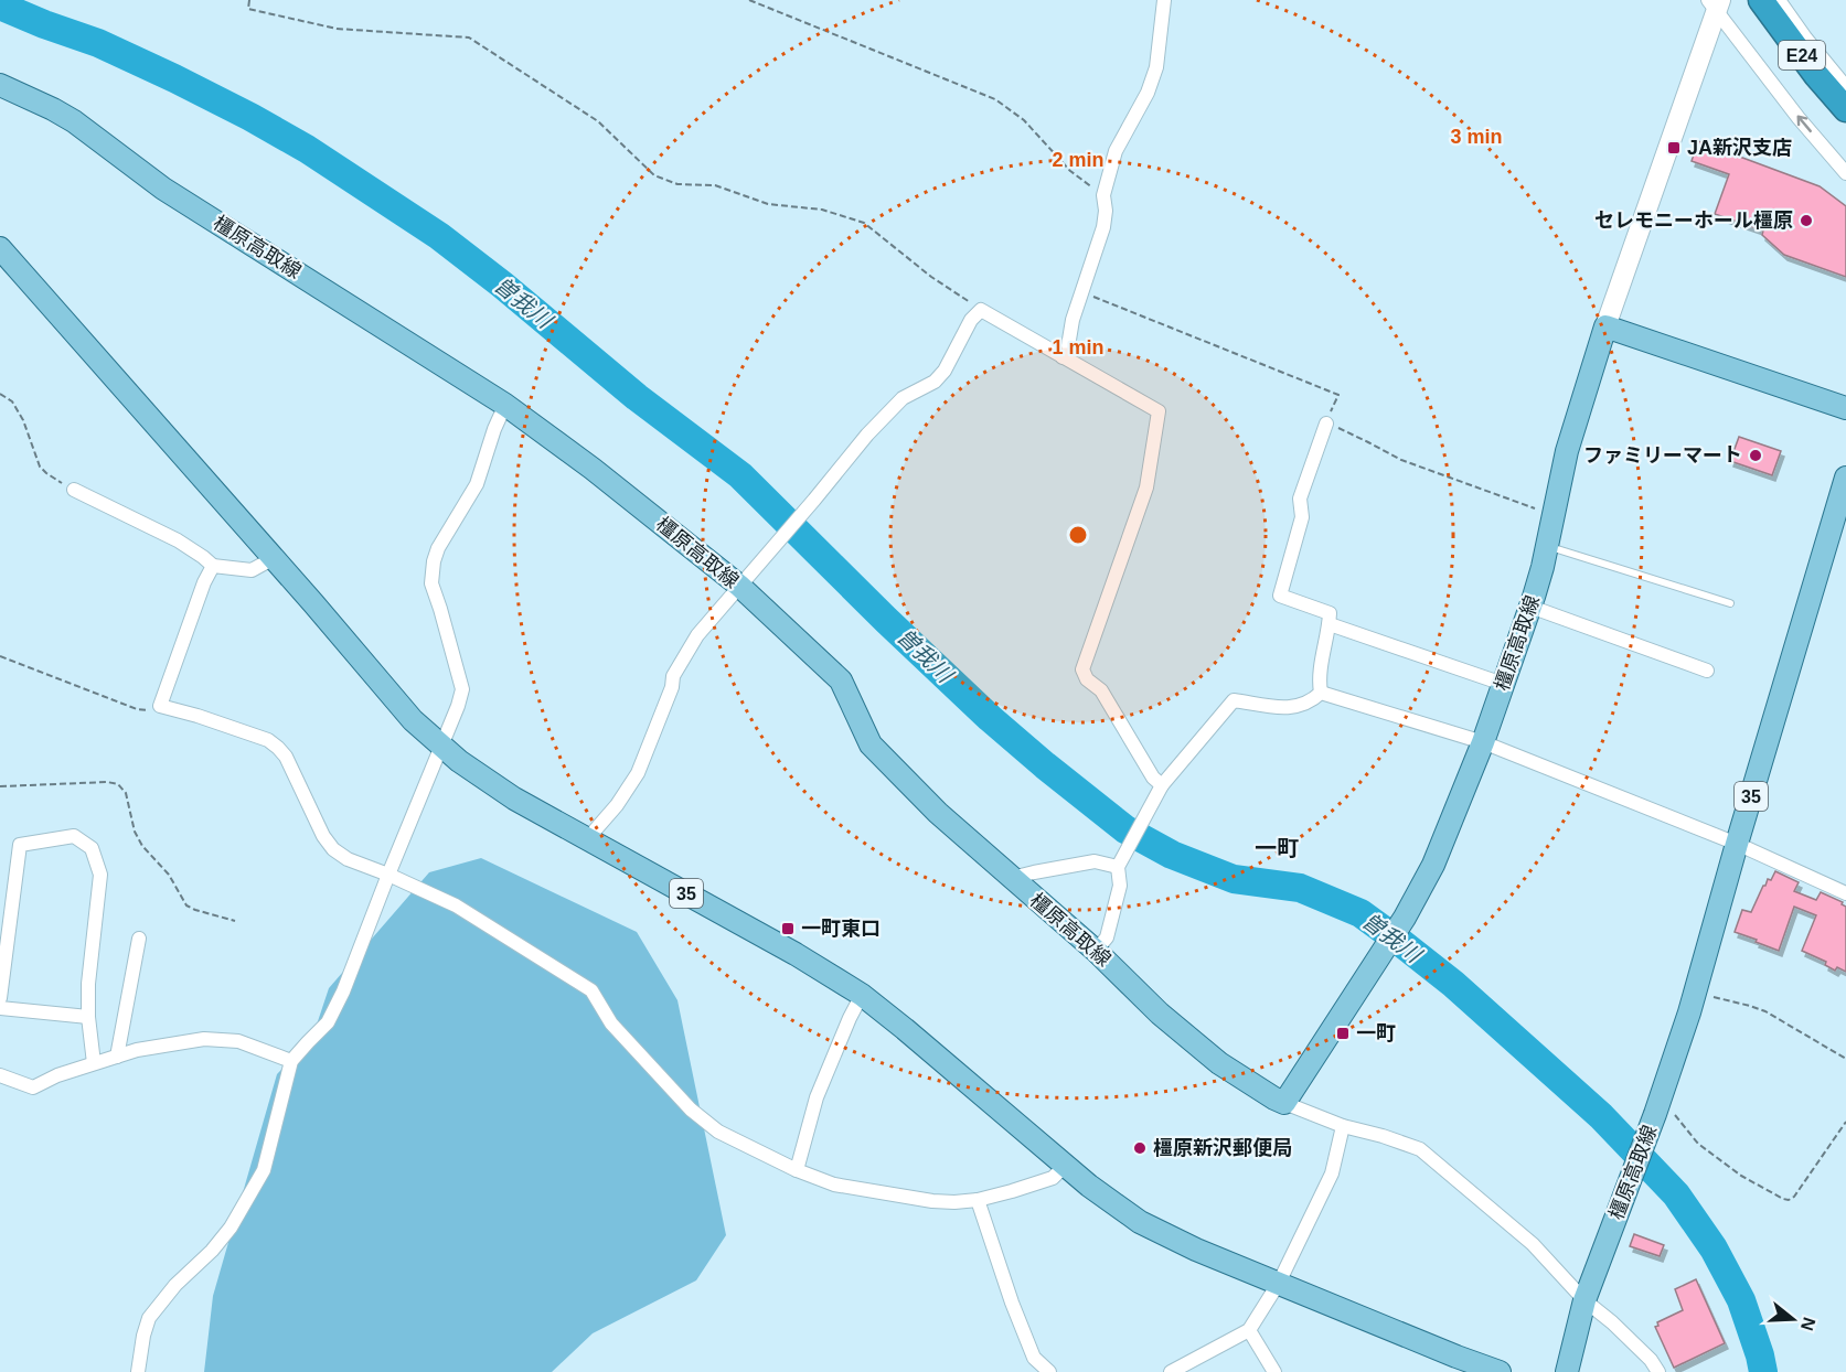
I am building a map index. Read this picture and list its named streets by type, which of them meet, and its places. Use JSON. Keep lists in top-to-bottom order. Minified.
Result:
{"streets":{"highway":["E24"],"main road":["橿原高取線","35"]},"districts":["一町"],"water":["曽我川"],"places":{"transit":["JA新沢支店","一町東口","一町"],"other":["セレモニーホール橿原","ファミリーマート","橿原新沢郵便局"]},"north":"right","rings":["3 min","2 min","1 min"]}
